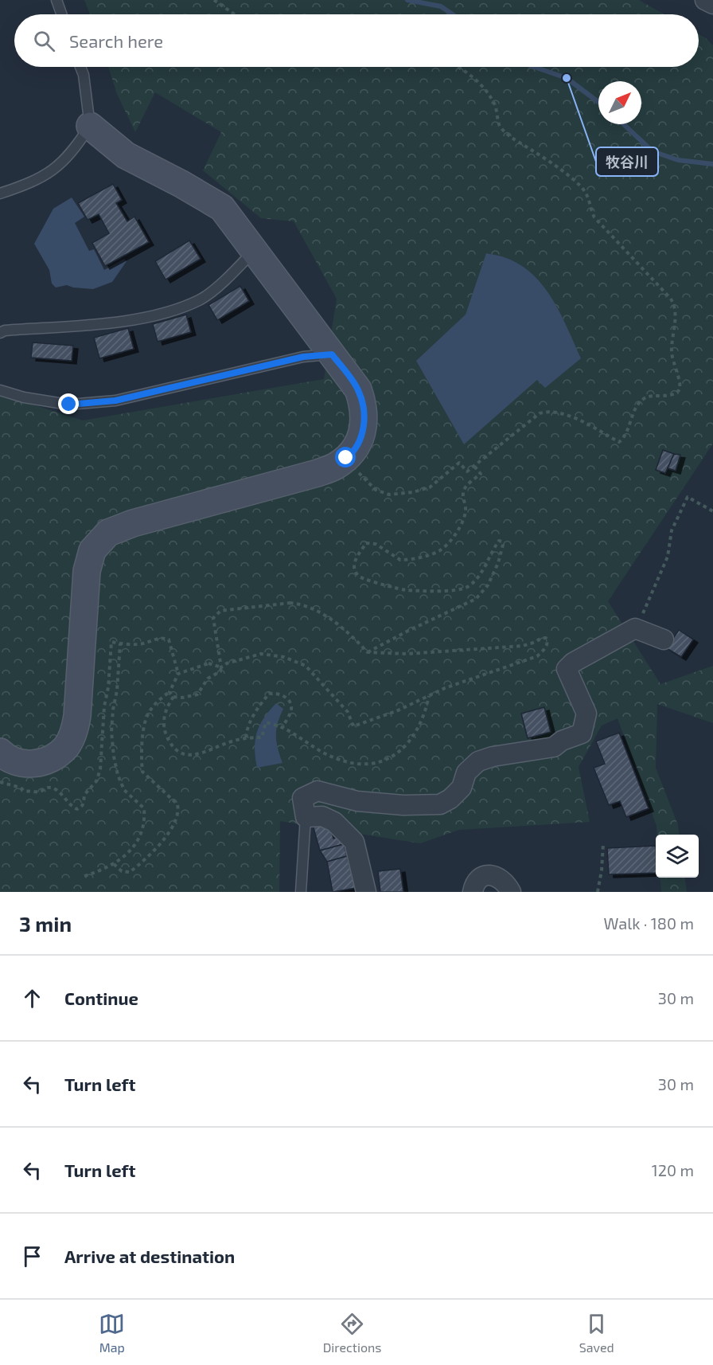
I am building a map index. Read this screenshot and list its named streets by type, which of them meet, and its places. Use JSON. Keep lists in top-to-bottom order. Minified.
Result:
{"places":["牧谷川"],"north":"top right","page":{"search":"Search here","heading":["3 min","Walk · 180 m"],"list":[["Continue","30 m"],["Turn left","30 m"],["Turn left","120 m"],"Arrive at destination"],"nav":["Map","Directions","Saved"]}}
